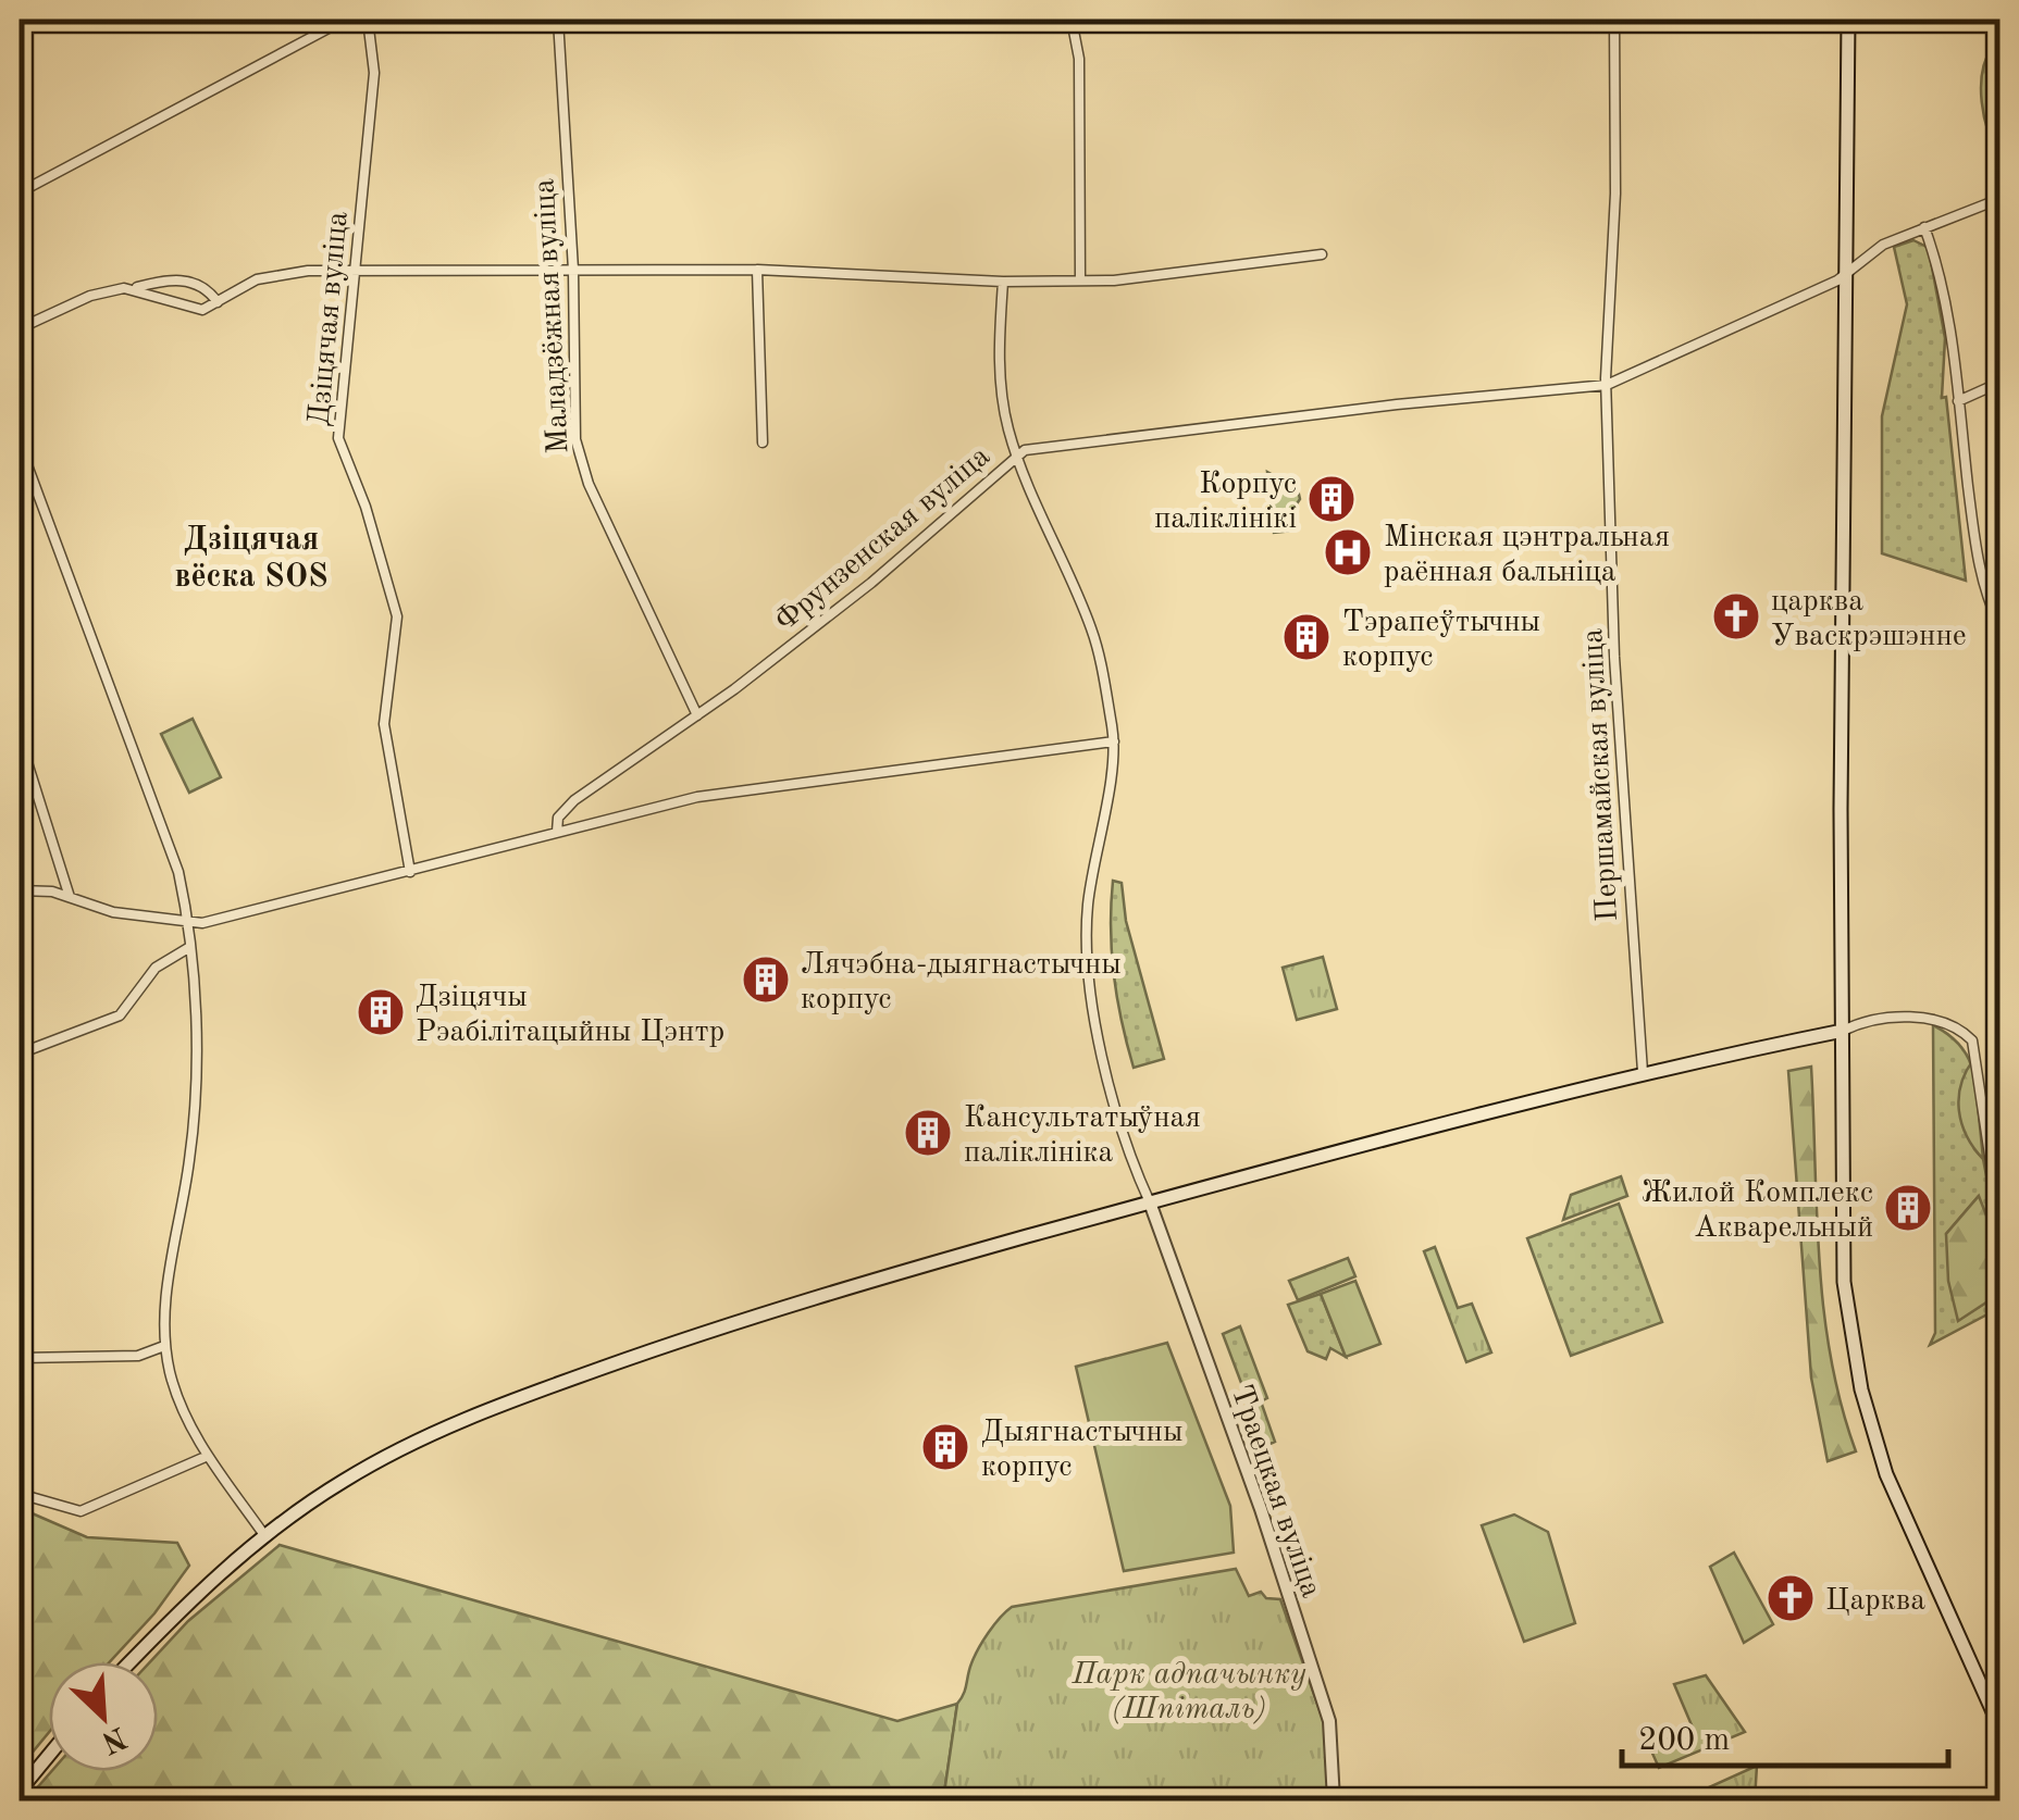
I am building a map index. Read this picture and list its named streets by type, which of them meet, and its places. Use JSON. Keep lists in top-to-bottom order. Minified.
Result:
{"streets":{"street":["Маладзёжная вуліца","Дзіцячая вуліца","Фрунзенская вуліца","Першамайская вуліца","Траецкая вуліца"]},"crossings":[["Маладзёжная вуліца","Фрунзенская вуліца"],["Фрунзенская вуліца","Першамайская вуліца"]],"districts":["Дзіцячая вёска SOS"],"parks":["Парк адпачынку (Шпіталь)"],"places":{"building":["Корпус паліклінікі","Тэрапеўтычны корпус","Лячэбна-дыягнастычны корпус","Дзіцячы Рэабілітацыйны Цэнтр","Кансультатыўная паліклініка","Жилой Комплекс Акварельный","Дыягнастычны корпус"],"hospital":["Мінская цэнтральная раённая бальніца"],"church":["царква Уваскрэшэнне","Царква"]},"scale_bar":"200 m","north":"bottom right"}
